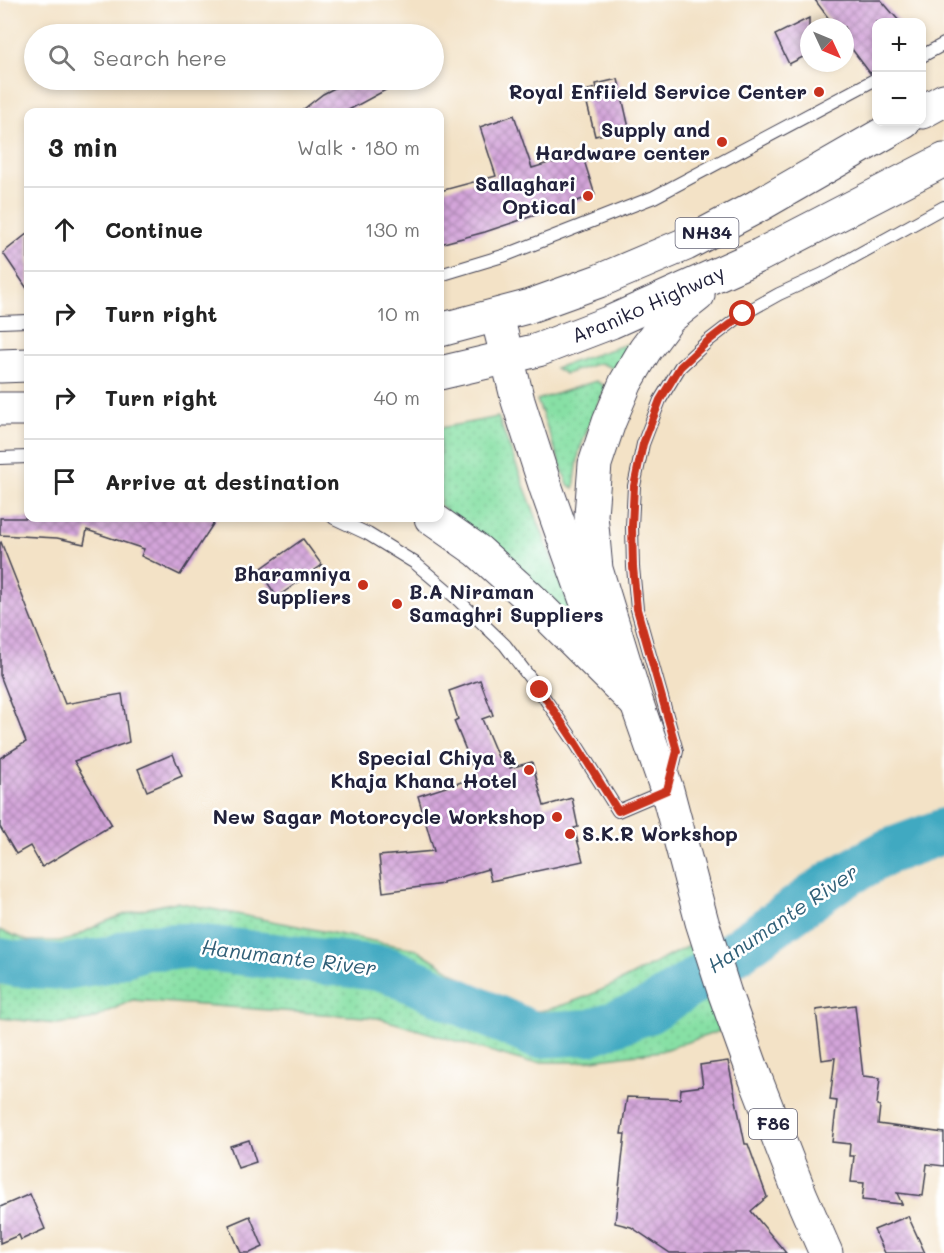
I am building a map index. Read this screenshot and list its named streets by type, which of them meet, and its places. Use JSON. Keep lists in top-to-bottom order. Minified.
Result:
{"streets":{"main road":["NH34","Araniko Highway","F86"]},"water":["Hanumante River"],"places":["Royal Enfiield Service Center","Supply and Hardware center","Sallaghari Optical","Bharamniya Suppliers","B.A Niraman Samaghri Suppliers","Special Chiya & Khaja Khana Hotel","New Sagar Motorcycle Workshop","S.K.R Workshop"],"north":"bottom right","page":{"map_buttons":["+","−"],"search":"Search here","heading":["3 min","Walk · 180 m"],"list":[["Continue","130 m"],["Turn right","10 m"],["Turn right","40 m"],"Arrive at destination"]}}
